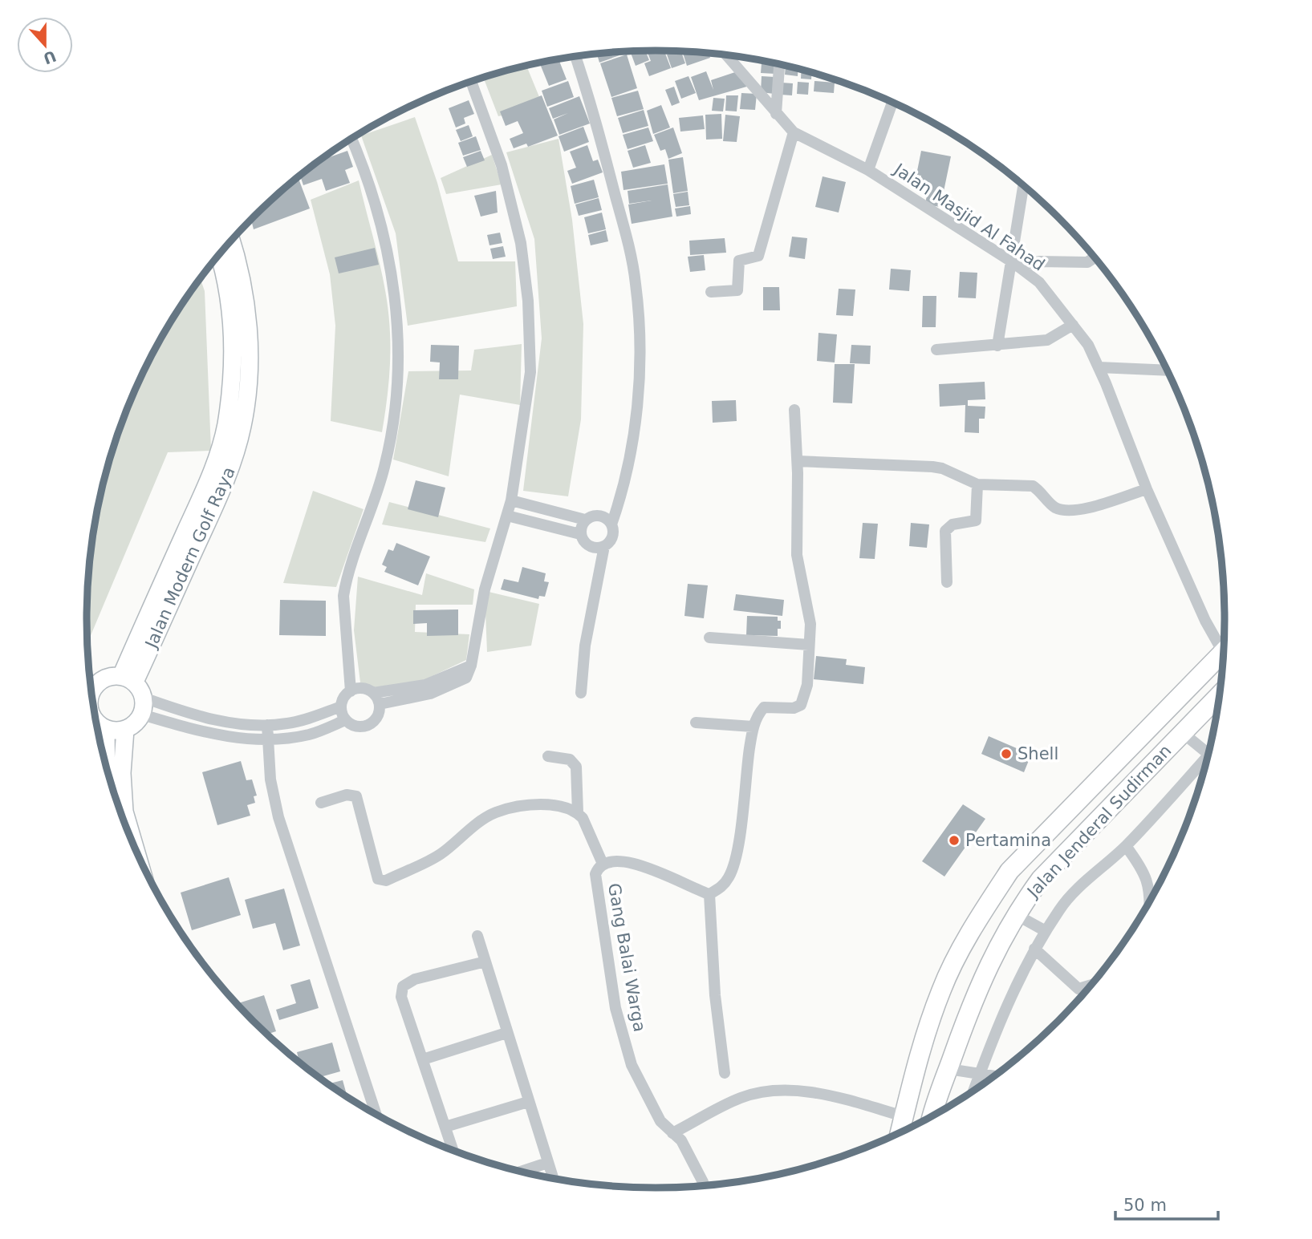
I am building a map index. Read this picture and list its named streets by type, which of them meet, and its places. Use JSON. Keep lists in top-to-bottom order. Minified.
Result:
{"streets":{"main road":["Jalan Jenderal Sudirman"],"street":["Jalan Masjid Al Fahad","Jalan Modern Golf Raya","Gang Balai Warga"]},"places":["Shell","Pertamina"],"scale_bar":"50 m","north":"bottom"}
